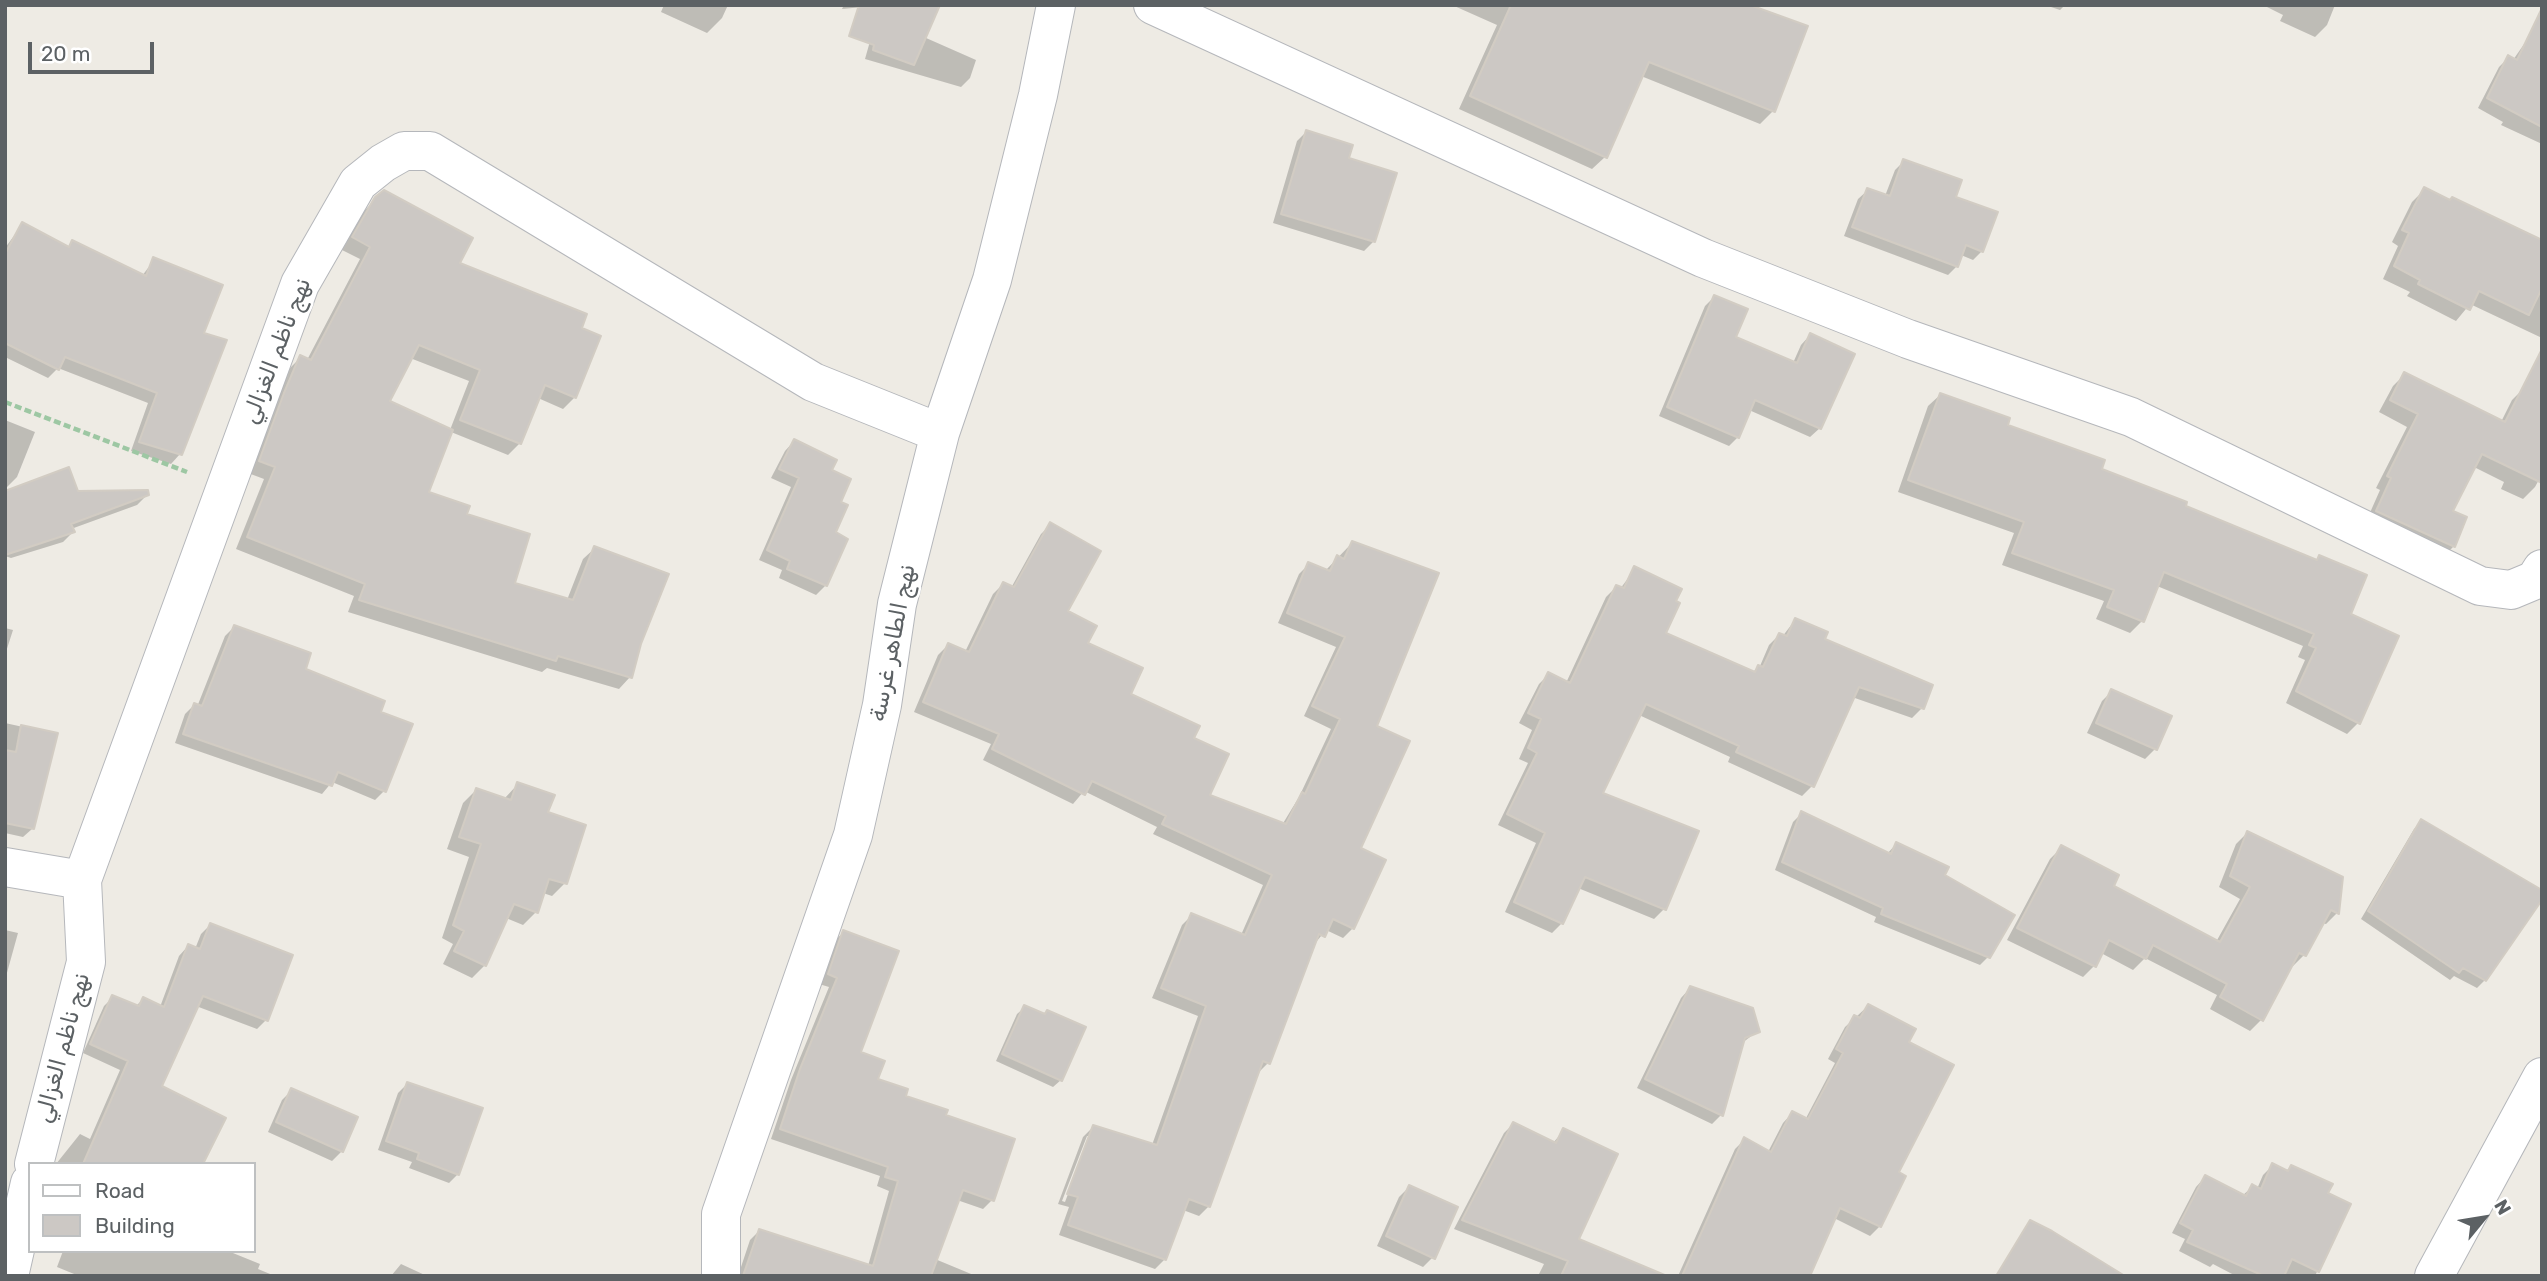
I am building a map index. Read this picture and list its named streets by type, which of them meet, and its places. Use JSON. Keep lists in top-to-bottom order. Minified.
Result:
{"streets":{"street":["نهج ناظم الغزالي","نهج الطاهر غرسة"]},"crossings":[["نهج ناظم الغزالي","نهج الطاهر غرسة"]],"legend":["Road","Building"],"scale_bar":"20 m","north":"top right"}
